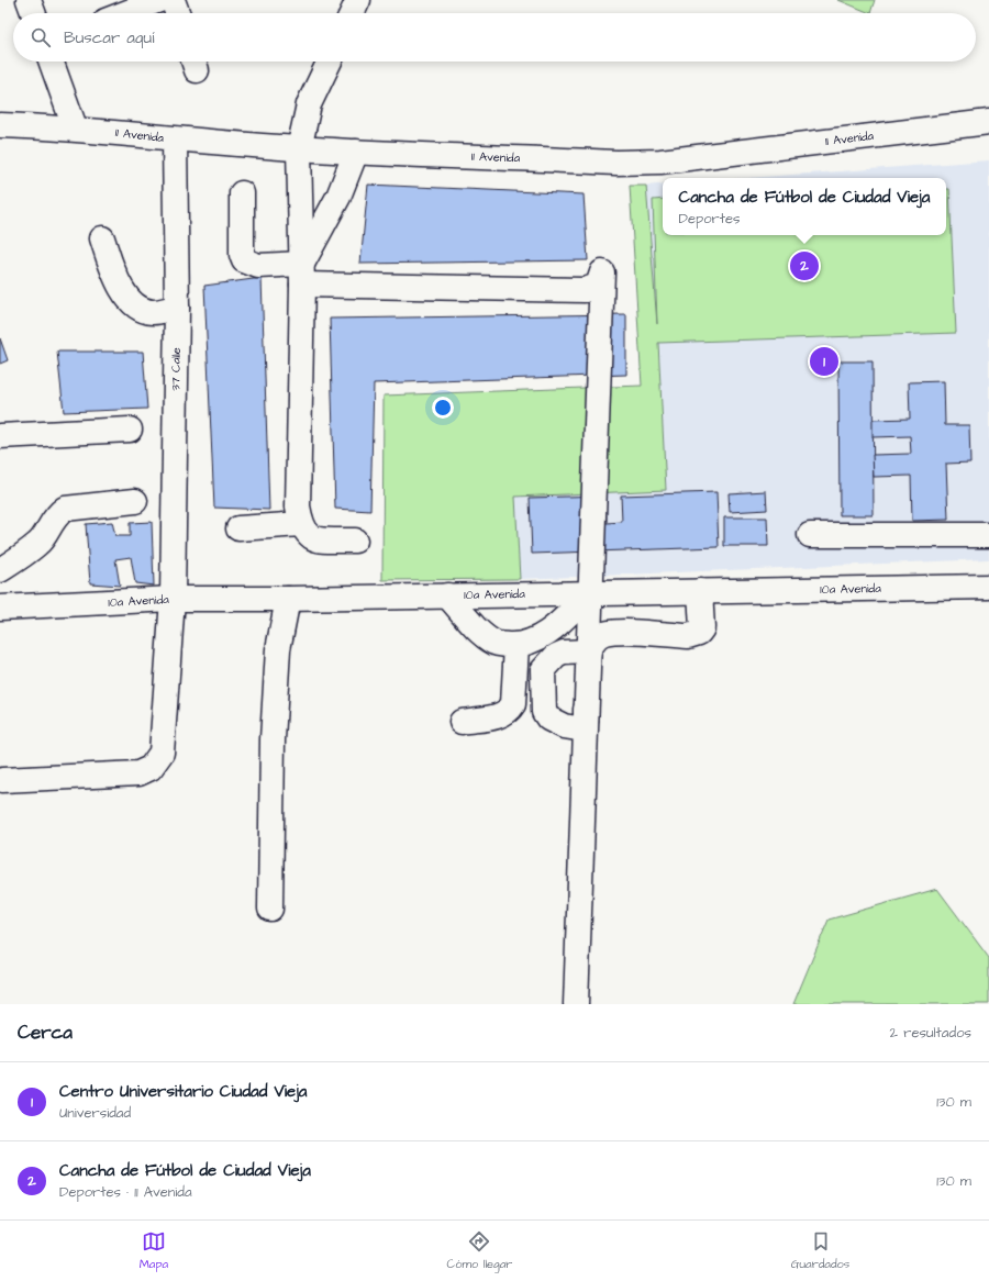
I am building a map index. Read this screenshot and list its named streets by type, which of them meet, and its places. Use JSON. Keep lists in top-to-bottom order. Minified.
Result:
{"streets":{"street":["11 Avenida","37 Calle","10a Avenida"]},"crossings":[["11 Avenida","37 Calle"],["37 Calle","10a Avenida"]],"page":{"search":"Buscar aquí","popup":["Cancha de Fútbol de Ciudad Vieja","Deportes"],"pins":["2","1"],"heading":["Cerca","2 resultados"],"list":[{"mark":"1","name":"Centro Universitario Ciudad Vieja","note":"Universidad","value":"130 m"},{"mark":"2","name":"Cancha de Fútbol de Ciudad Vieja","note":"Deportes · 11 Avenida","value":"130 m"}],"nav":["Mapa","Cómo llegar","Guardados"]}}
